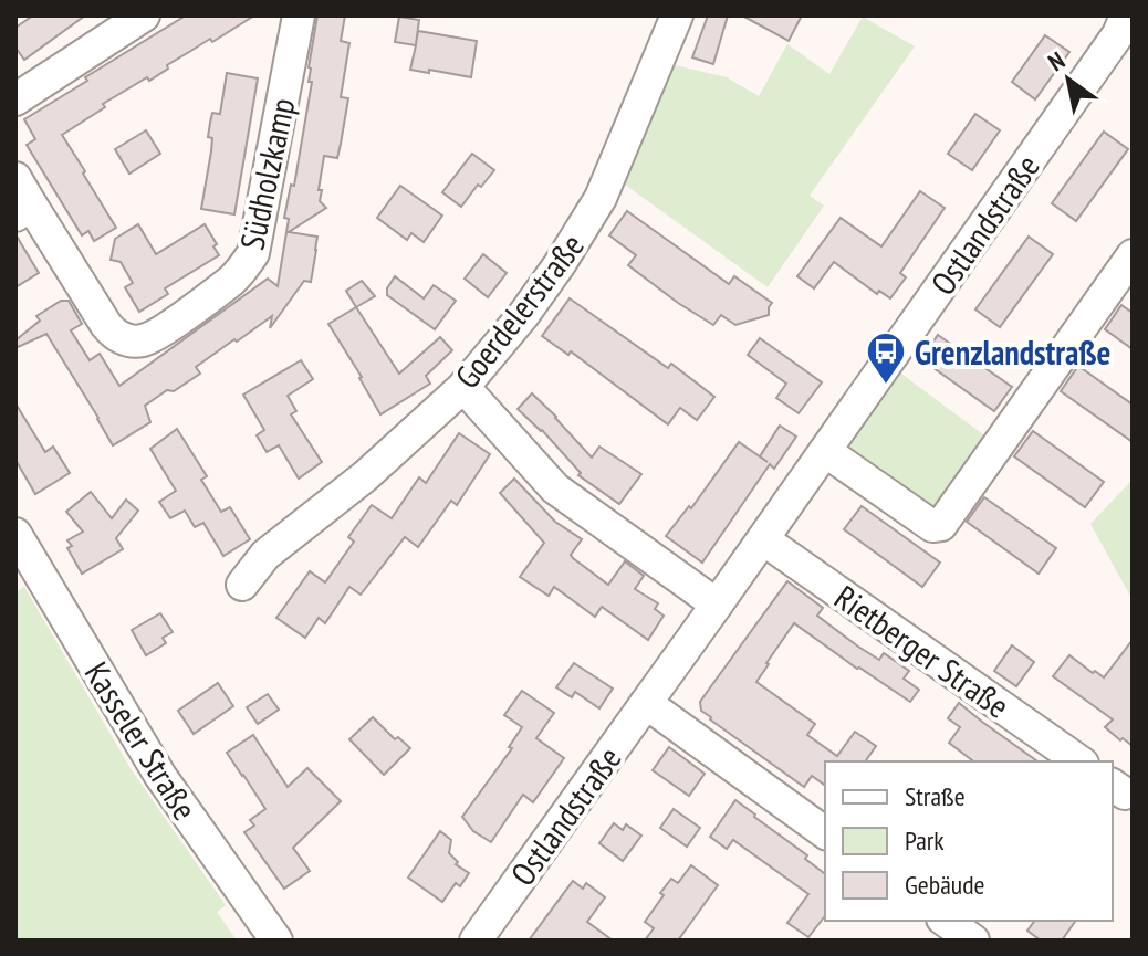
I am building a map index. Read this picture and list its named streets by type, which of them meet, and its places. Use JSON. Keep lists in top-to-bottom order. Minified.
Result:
{"streets":{"street":["Südholzkamp","Ostlandstraße","Goerdelerstraße","Rietberger Straße","Kasseler Straße"]},"crossings":[["Ostlandstraße","Rietberger Straße"]],"places":{"bus stop":["Grenzlandstraße"]},"legend":["Straße","Park","Gebäude"],"north":"top left"}
